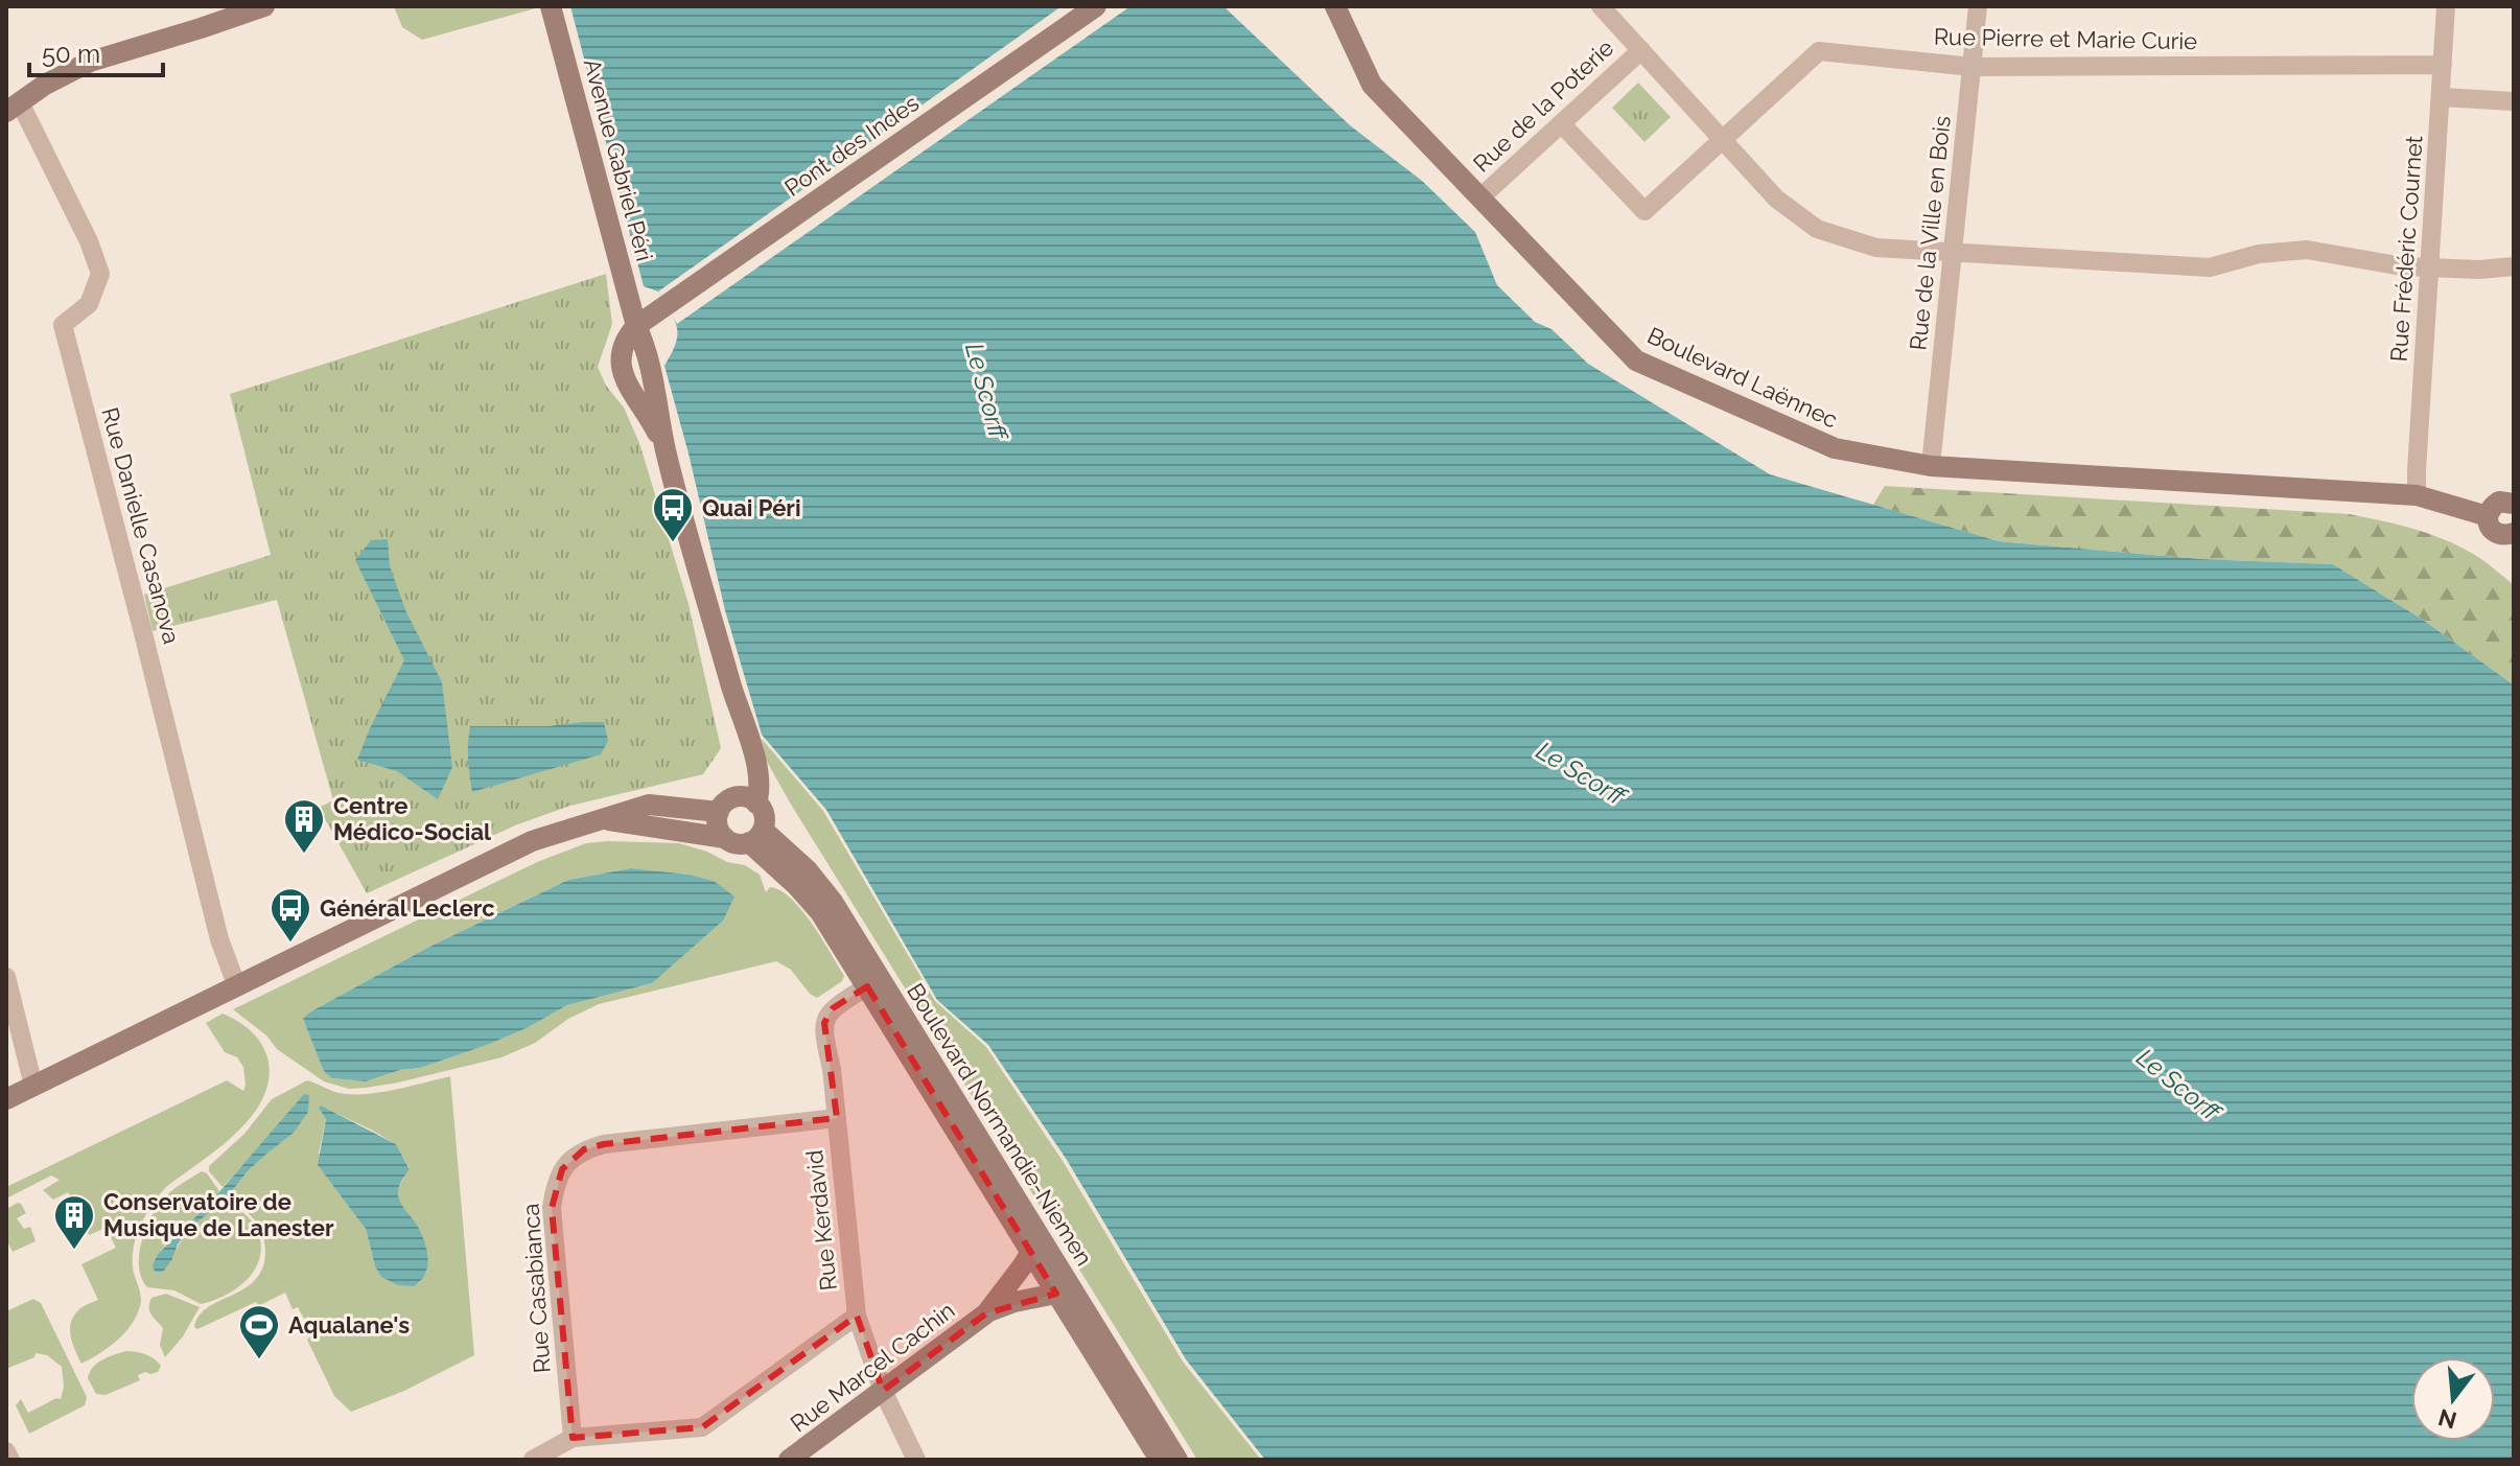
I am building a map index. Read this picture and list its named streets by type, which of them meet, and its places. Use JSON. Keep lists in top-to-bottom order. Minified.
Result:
{"streets":{"main road":["Pont des Indes","Avenue Gabriel Péri","Boulevard Laënnec","Boulevard Normandie-Niemen","Rue Marcel Cachin"],"street":["Rue Pierre et Marie Curie","Rue de la Poterie","Rue de la Ville en Bois","Rue Frédéric Cournet","Rue Danielle Casanova","Rue Kerdavid","Rue Casabianca"]},"crossings":[["Rue Pierre et Marie Curie","Rue de la Poterie"],["Rue Pierre et Marie Curie","Rue de la Ville en Bois"],["Rue Pierre et Marie Curie","Rue Frédéric Cournet"],["Rue de la Poterie","Boulevard Laënnec"],["Pont des Indes","Avenue Gabriel Péri"],["Avenue Gabriel Péri","Boulevard Normandie-Niemen"],["Rue de la Ville en Bois","Boulevard Laënnec"],["Rue Frédéric Cournet","Boulevard Laënnec"],["Boulevard Normandie-Niemen","Rue Kerdavid"],["Boulevard Normandie-Niemen","Rue Marcel Cachin"],["Rue Kerdavid","Rue Casabianca"],["Rue Kerdavid","Rue Marcel Cachin"]],"water":["Le Scorff"],"places":{"bus stop":["Quai Péri","Général Leclerc"],"building":["Centre Médico-Social","Conservatoire de Musique de Lanester"],"sports":["Aqualane's"]},"scale_bar":"50 m","north":"bottom"}
